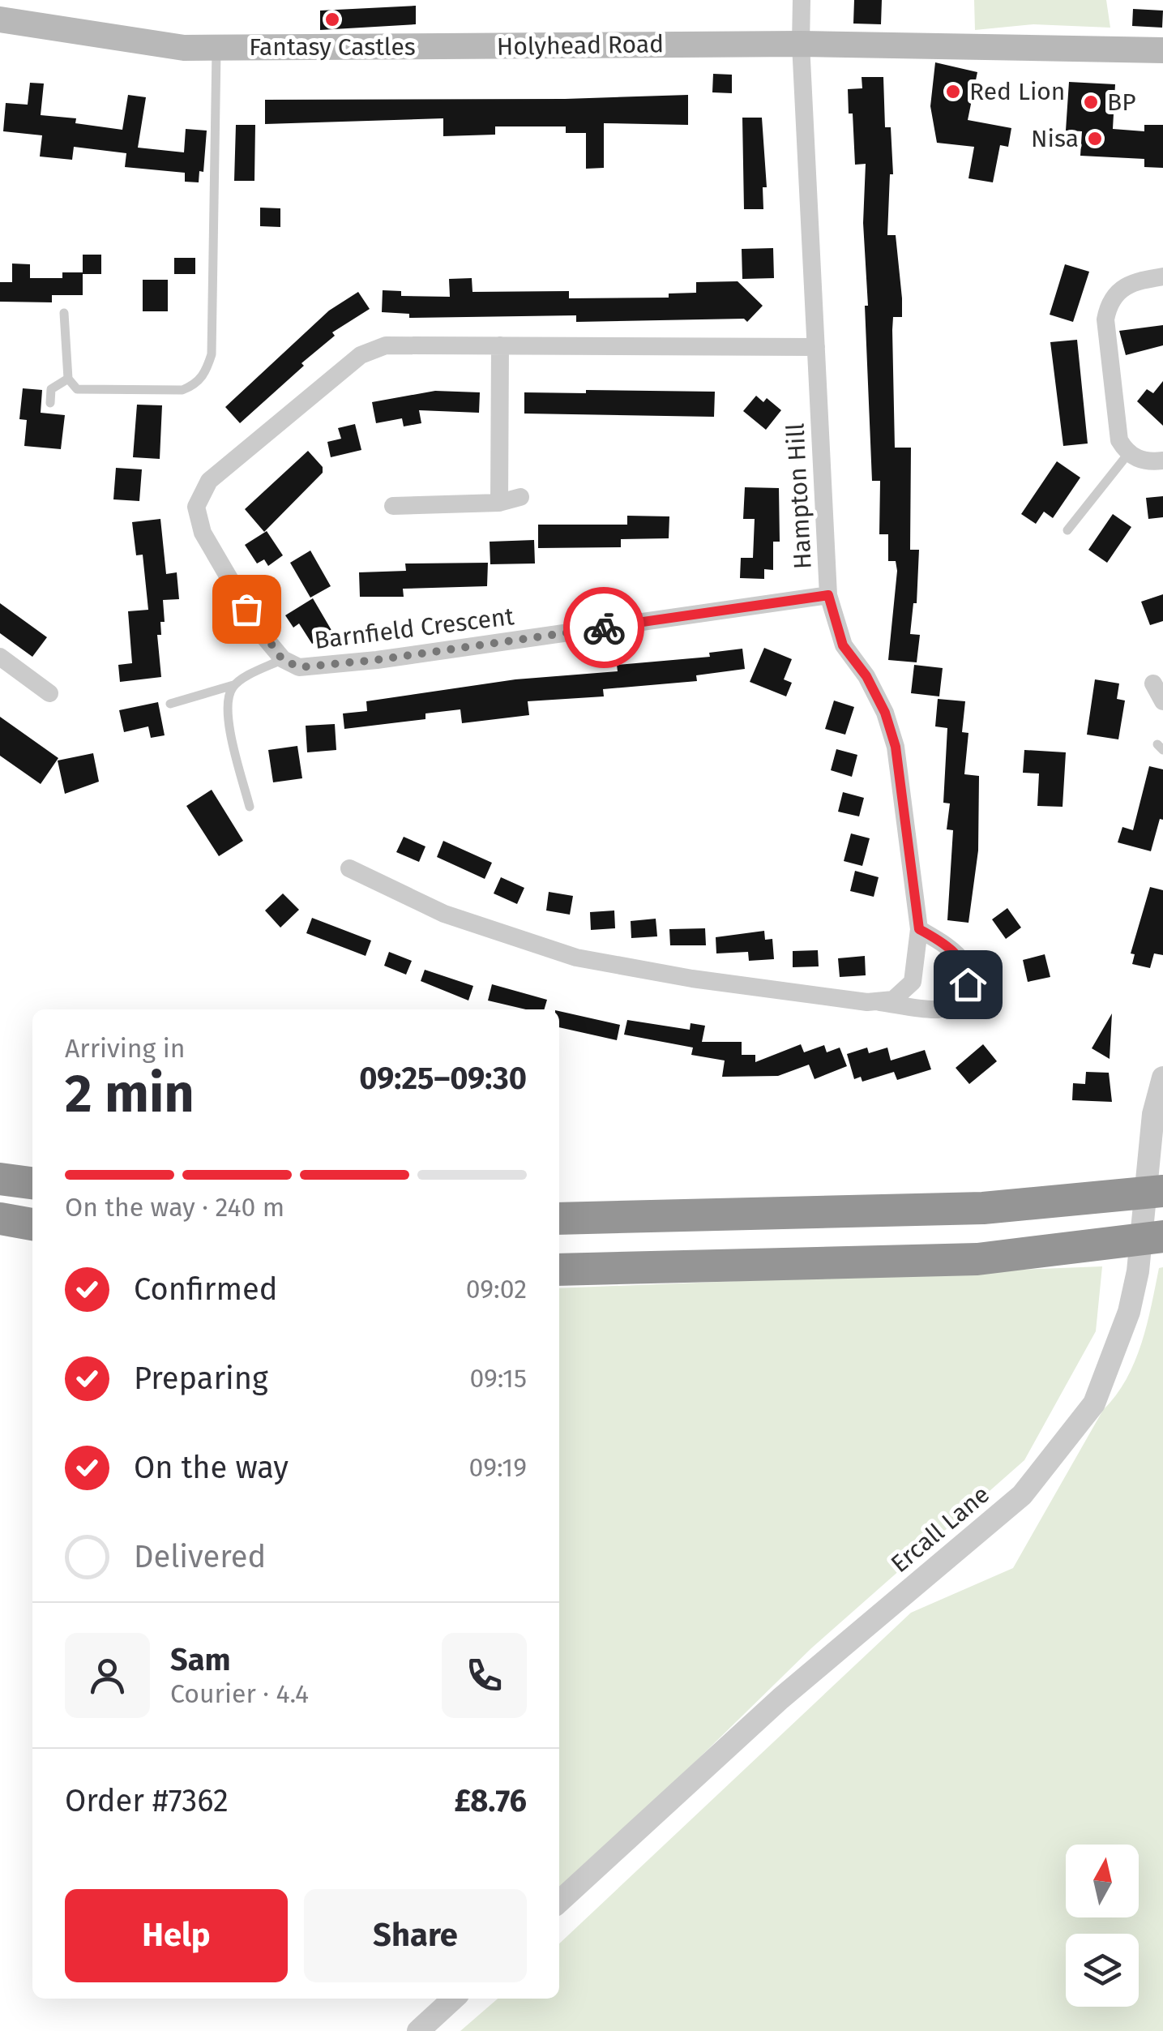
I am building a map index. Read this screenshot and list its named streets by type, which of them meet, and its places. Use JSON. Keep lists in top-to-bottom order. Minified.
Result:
{"streets":{"main road":["Holyhead Road"],"street":["Hampton Hill","Barnfield Crescent","Ercall Lane"]},"crossings":[["Holyhead Road","Hampton Hill"],["Hampton Hill","Barnfield Crescent"]],"places":["Fantasy Castles","Red Lion","BP","Nisa"],"north":"top","page":{"heading":["2 min","Arriving in","09:25–09:30"],"panel":["Sam","Courier · 4.4","Order #7362","£8.76"],"bar":"On the way · 240 m","list":[["Confirmed","09:02"],["Preparing","09:15"],["On the way","09:19"],"Delivered"],"buttons":["Help","Share"]}}
